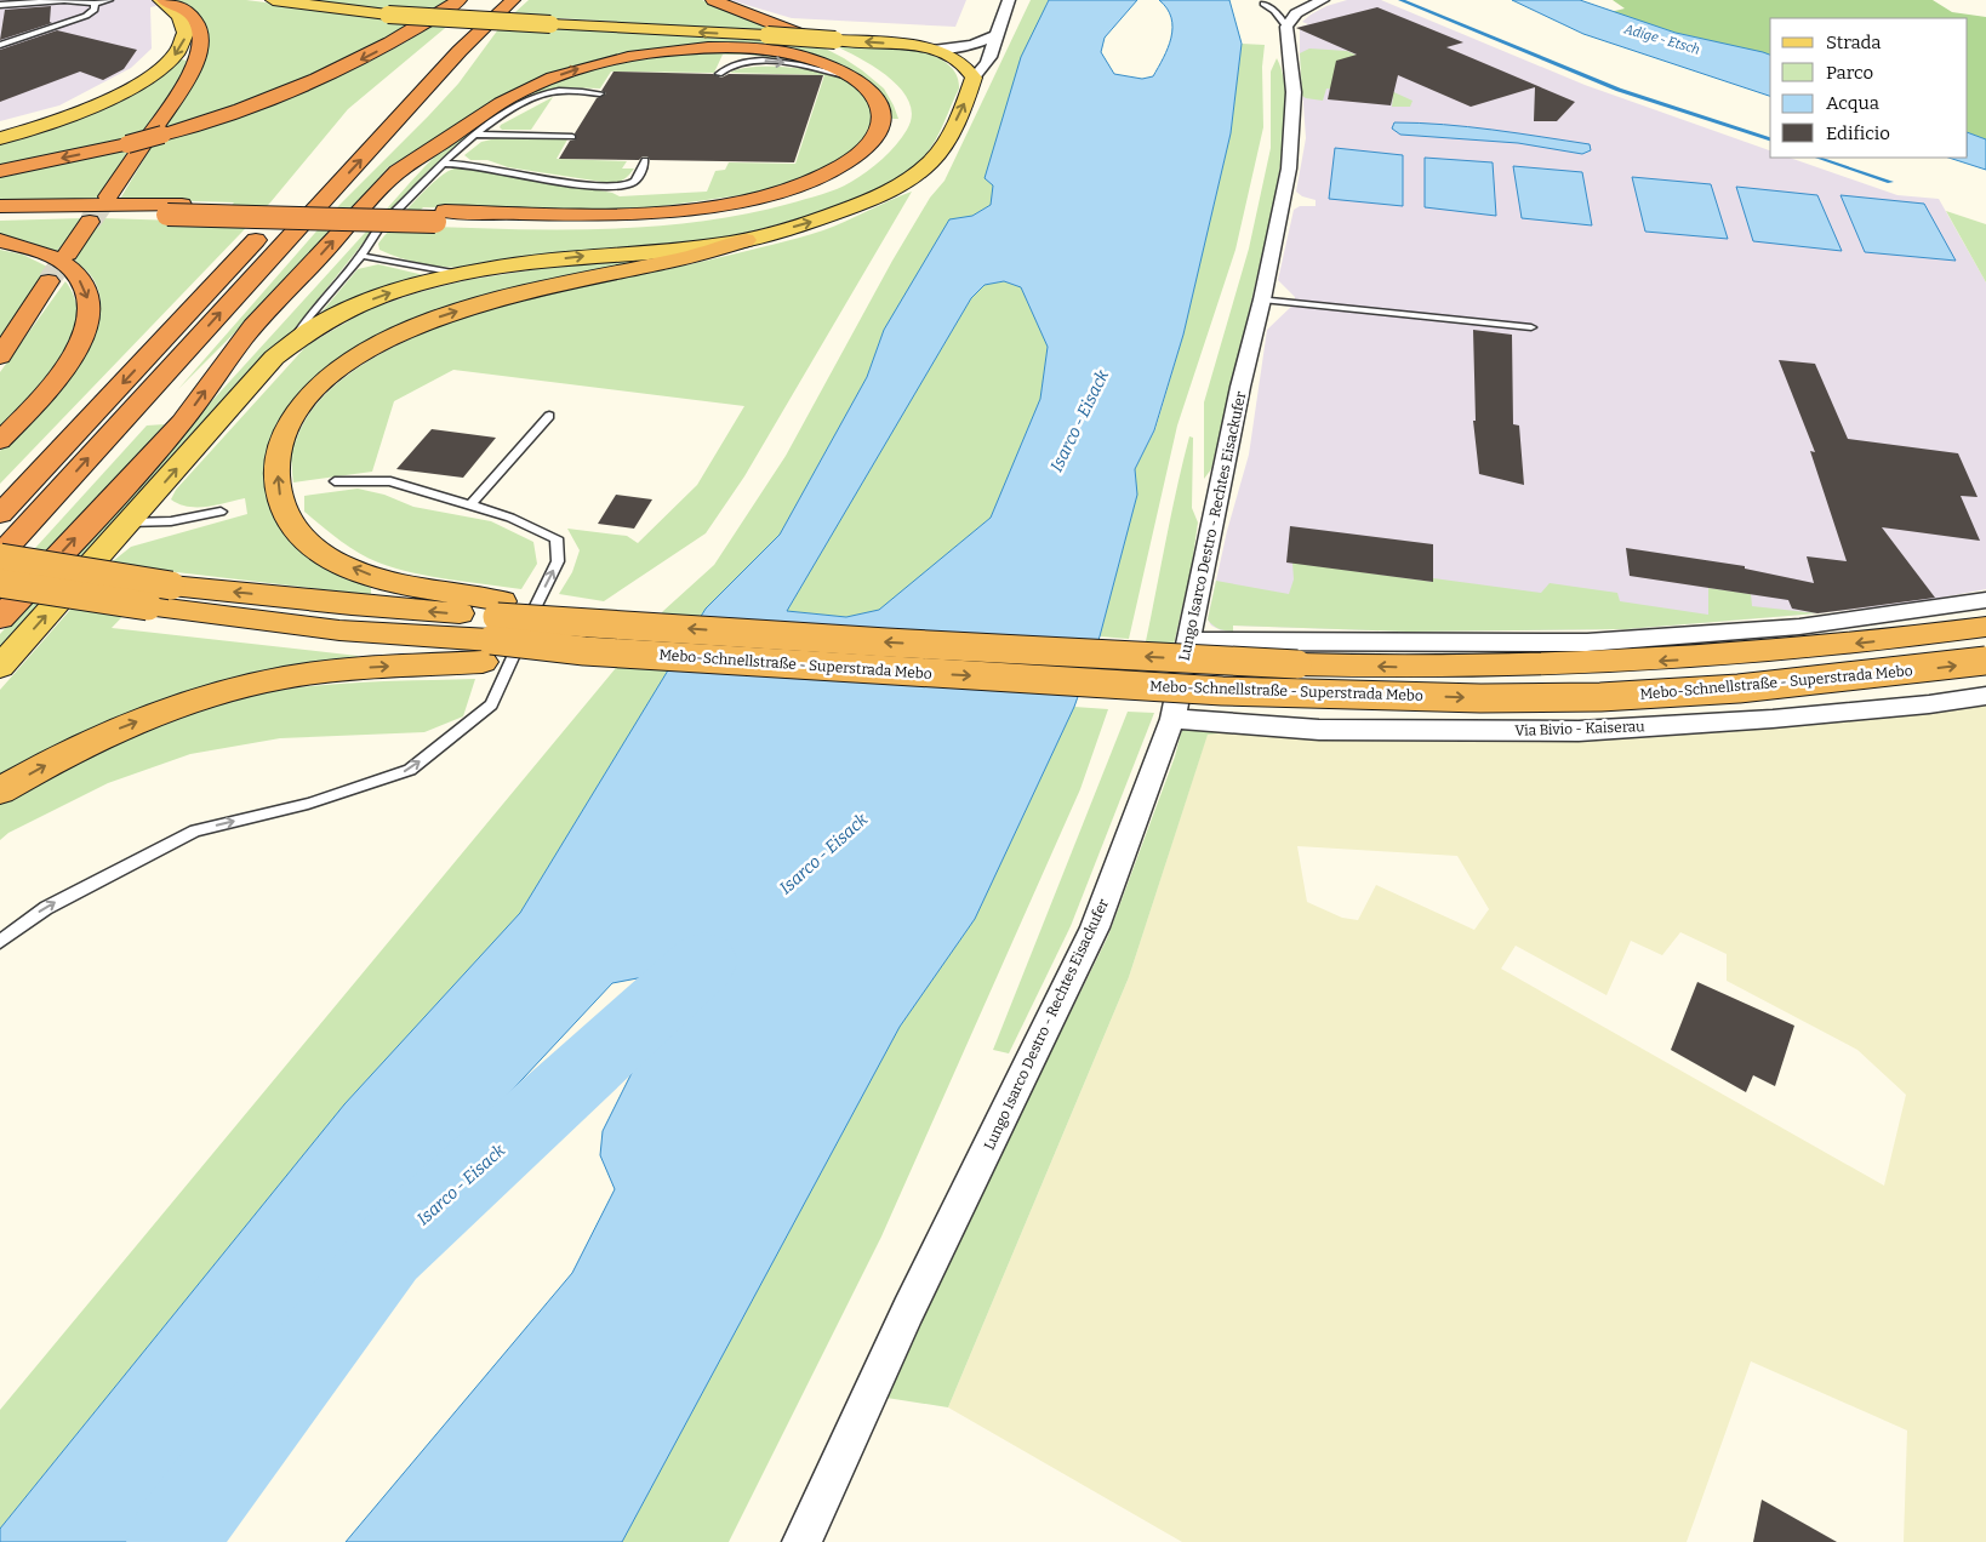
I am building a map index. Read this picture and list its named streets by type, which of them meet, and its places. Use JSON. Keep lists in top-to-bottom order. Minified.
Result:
{"streets":{"highway":["Mebo-Schnellstraße - Superstrada Mebo"],"street":["Lungo Isarco Destro - Rechtes Eisackufer","Via Bivio - Kaiserau"]},"crossings":[["Lungo Isarco Destro - Rechtes Eisackufer","Via Bivio - Kaiserau"]],"water":["Adige - Etsch","Isarco - Eisack"],"legend":["Strada","Parco","Acqua","Edificio"]}
